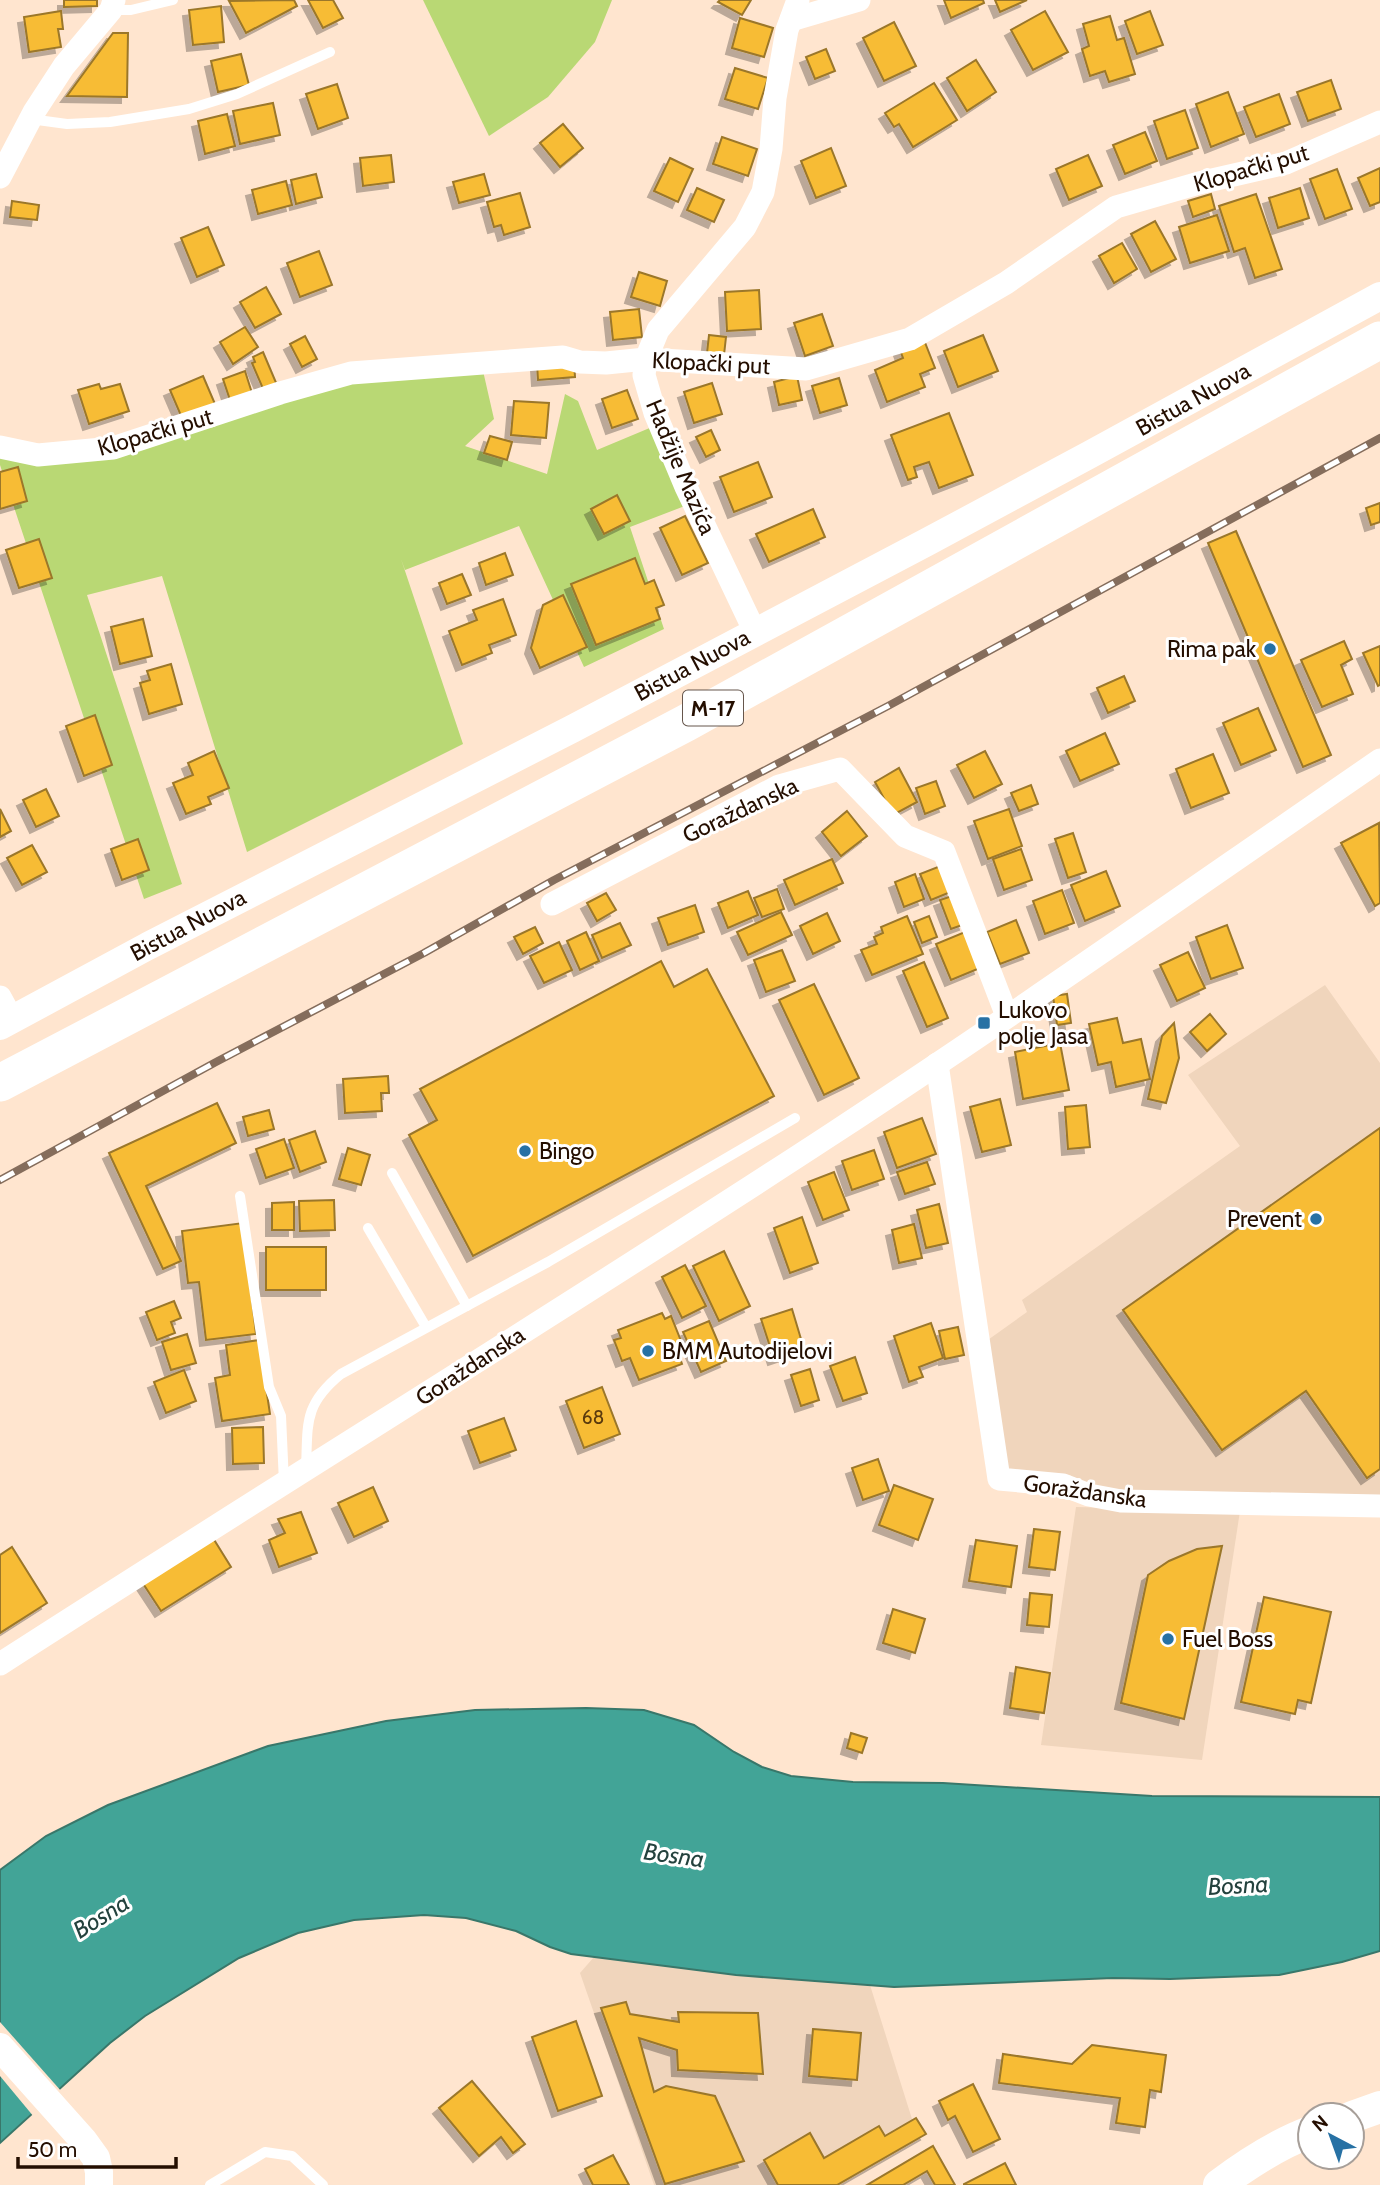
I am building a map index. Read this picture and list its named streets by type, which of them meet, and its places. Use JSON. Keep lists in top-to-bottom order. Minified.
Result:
{"streets":{"highway":["M-17"],"street":["Klopački put","Bistua Nuova","Hadžije Mazića","Goraždanska"]},"crossings":[["Klopački put","Hadžije Mazića"],["Bistua Nuova","Hadžije Mazića"]],"water":["Bosna"],"places":{"other":["Rima pak","Bingo","Prevent","BMM Autodijelovi","Fuel Boss"],"transit":["Lukovo polje Jasa"]},"house_numbers":["68"],"scale_bar":"50 m","north":"top left"}
